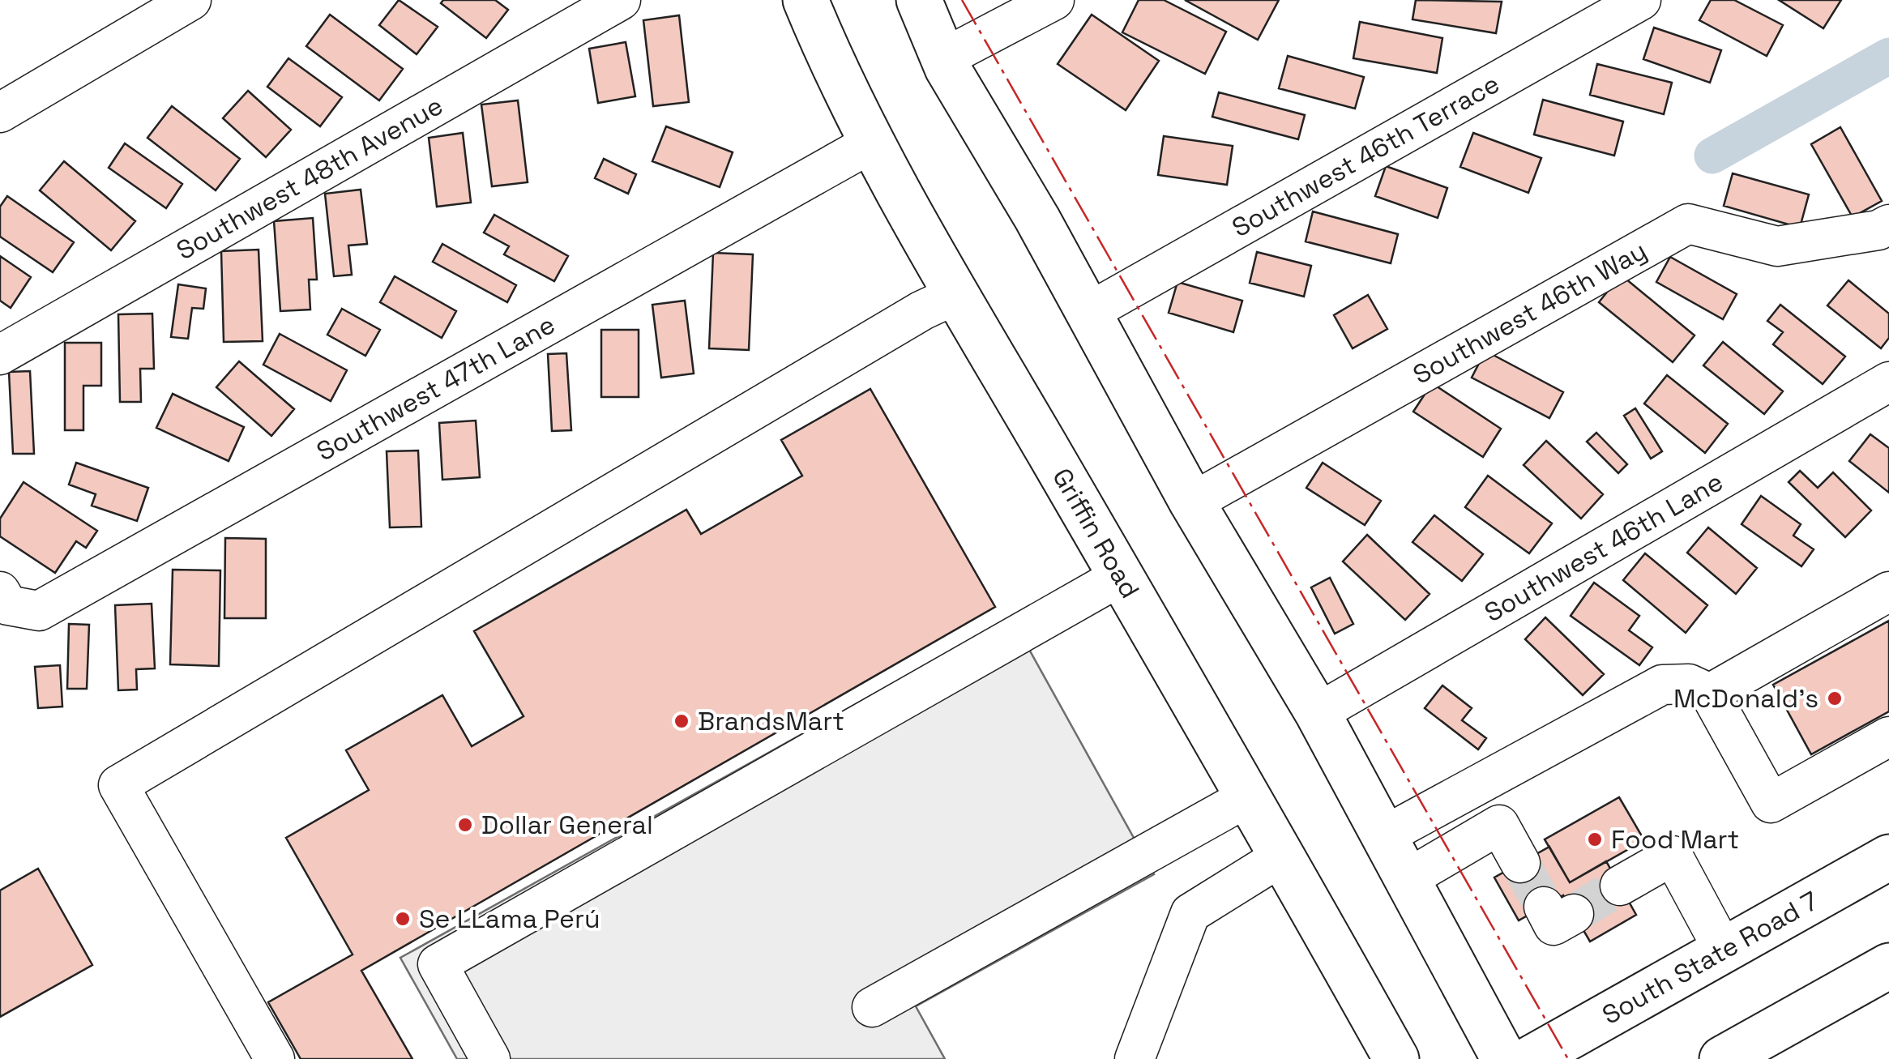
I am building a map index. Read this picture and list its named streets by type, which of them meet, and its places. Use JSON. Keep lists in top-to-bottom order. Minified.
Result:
{"streets":{"main road":["Griffin Road","South State Road 7"],"street":["Southwest 46th Terrace","Southwest 48th Avenue","Southwest 46th Way","Southwest 47th Lane","Southwest 46th Lane"]},"crossings":[["Southwest 47th Lane","Griffin Road"]],"places":["McDonald's","BrandsMart","Dollar General","Food Mart","Se LLama Perú"]}
